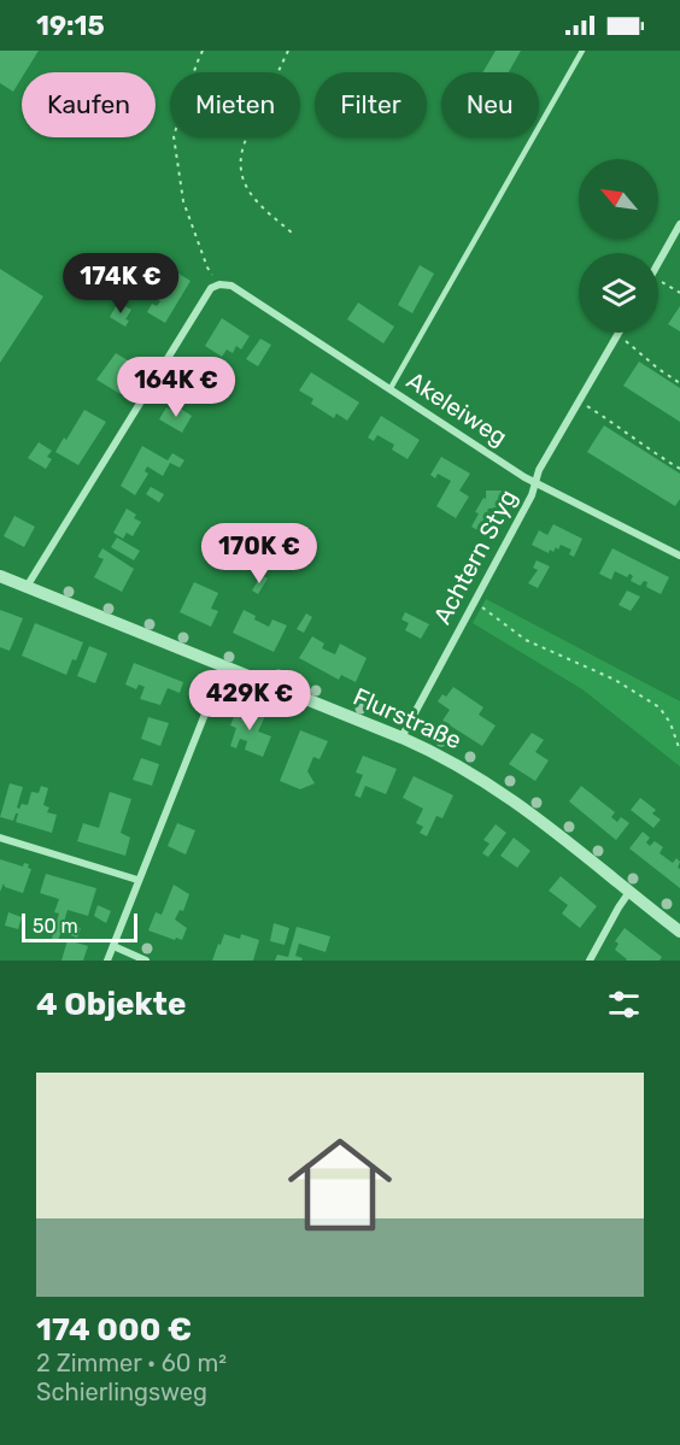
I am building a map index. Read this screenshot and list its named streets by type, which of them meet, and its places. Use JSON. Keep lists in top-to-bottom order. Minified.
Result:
{"streets":{"street":["Akeleiweg","Achtern Styg","Flurstraße"]},"crossings":[["Akeleiweg","Achtern Styg"],["Achtern Styg","Flurstraße"]],"scale_bar":"50 m","north":"top left","page":{"status":"19:15","chip":["Kaufen","Mieten","Filter","Neu"],"price":["174K €","164K €","170K €","429K €"],"scale":"50 m","heading":"4 Objekte","list":[{"name":"174 000 €","note":"2 Zimmer · 60 m² · Schierlingsweg"}]}}
